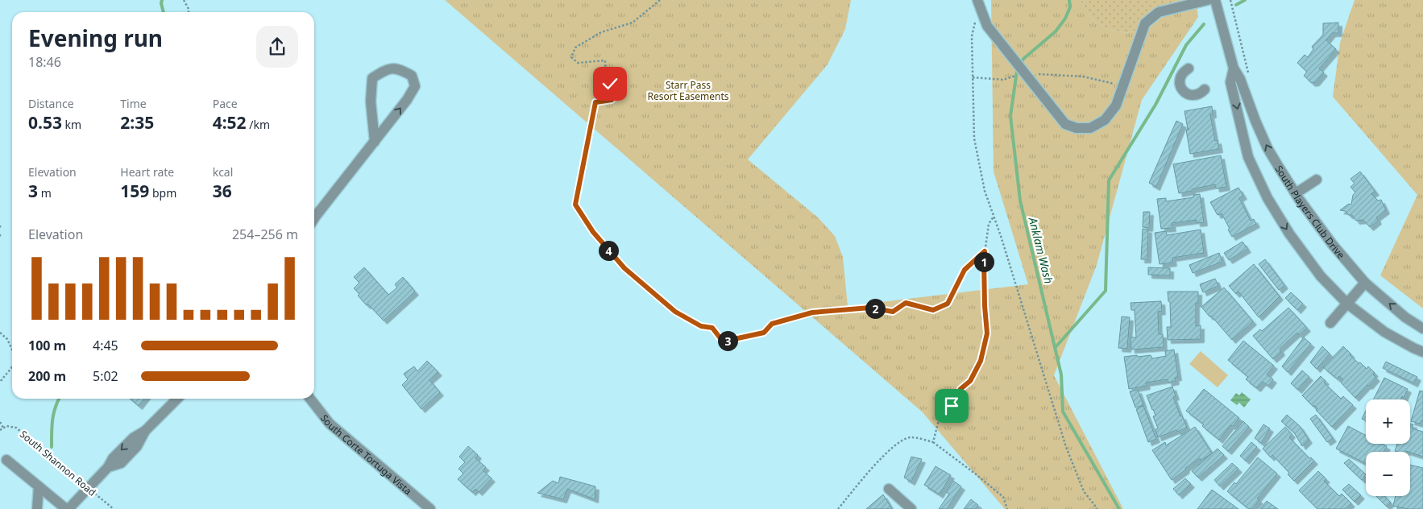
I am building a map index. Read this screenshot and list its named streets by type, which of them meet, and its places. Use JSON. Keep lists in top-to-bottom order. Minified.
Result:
{"streets":{"street":["South Players Club Drive","South Corte Tortuga Vista"],"path":["South Shannon Road"]},"water":["Anklam Wash"],"parks":["Starr Pass Resort Easements"],"page":{"heading":["Evening run","18:46"],"stats":[["Distance","0.53 km"],["Time","2:35"],["Pace","4:52 /km"],["Elevation","3 m"],["Heart rate","159 bpm"],["kcal","36"]],"chart":["Elevation","254–256 m"],"pins":["4","1","2","3"],"list":[{"name":"100 m","note":"4:45"},{"name":"200 m","note":"5:02"}],"map_buttons":["+","−"]}}
